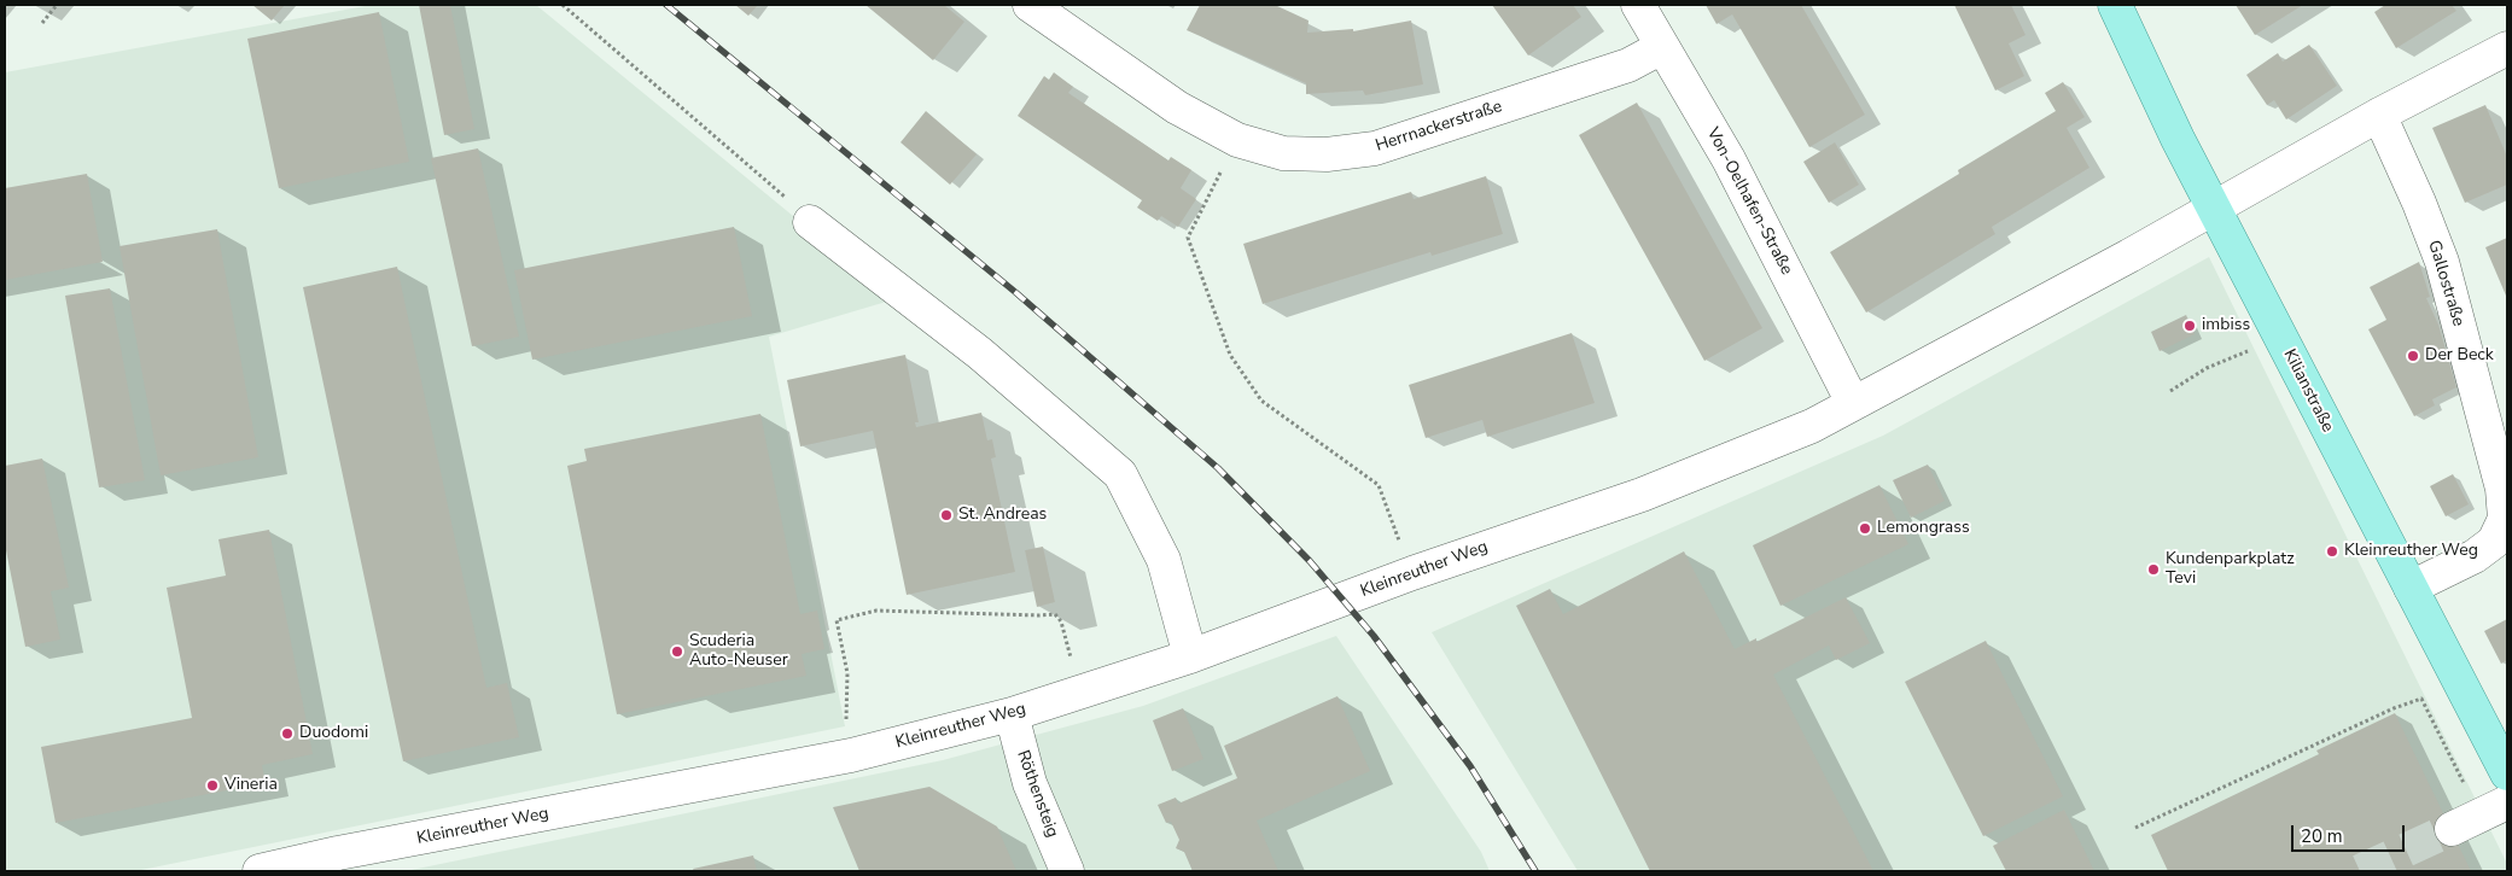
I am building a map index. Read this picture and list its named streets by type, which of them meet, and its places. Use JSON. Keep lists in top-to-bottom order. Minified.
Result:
{"streets":{"main road":["Kilianstraße"],"street":["Herrnackerstraße","Von-Oelhafen-Straße","Gallostraße","Kleinreuther Weg","Röthensteig"]},"crossings":[["Herrnackerstraße","Von-Oelhafen-Straße"],["Von-Oelhafen-Straße","Kleinreuther Weg"],["Gallostraße","Kilianstraße"],["Gallostraße","Kleinreuther Weg"],["Kilianstraße","Kleinreuther Weg"],["Kleinreuther Weg","Röthensteig"]],"places":["imbiss","Der Beck","St. Andreas","Lemongrass","Kleinreuther Weg","Kundenparkplatz Tevi","Scuderia Auto-Neuser","Duodomi","Vineria"],"scale_bar":"20 m"}
